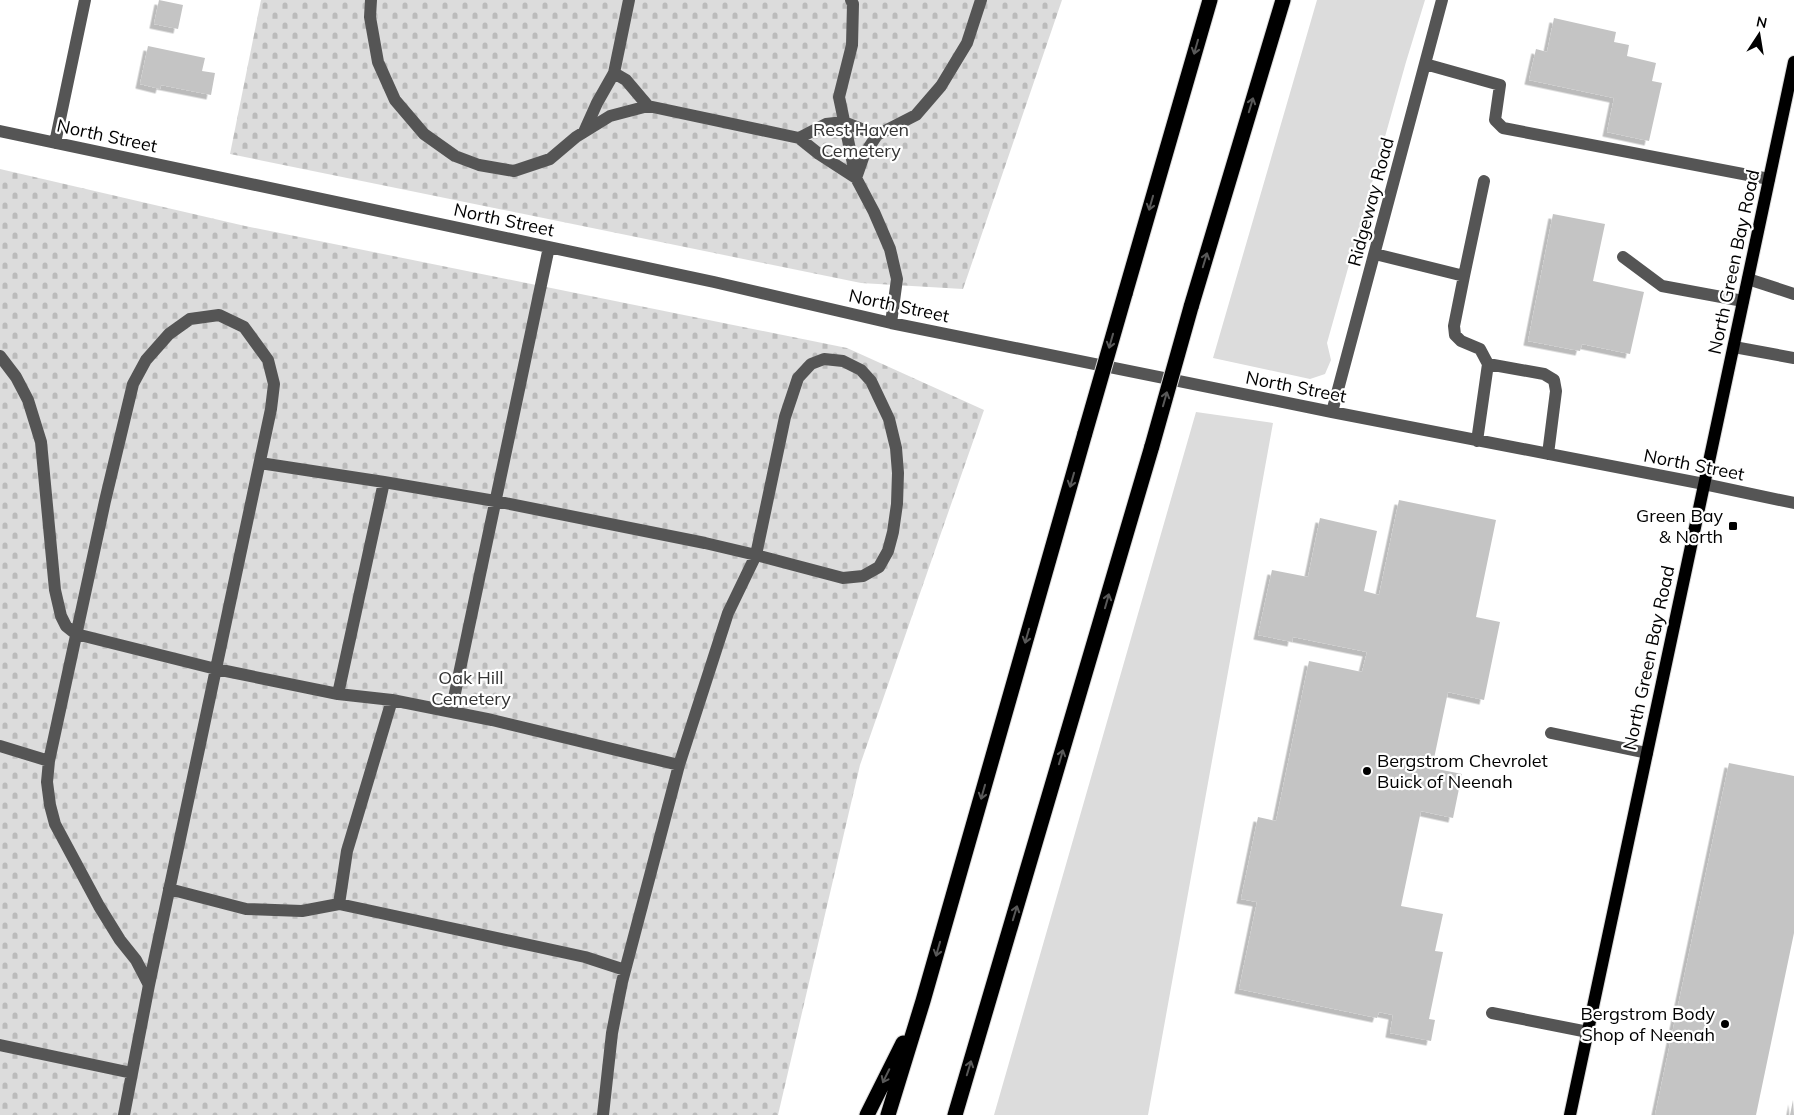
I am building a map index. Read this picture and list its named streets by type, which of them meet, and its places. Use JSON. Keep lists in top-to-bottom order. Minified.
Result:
{"streets":{"main road":["North Green Bay Road"],"street":["North Street","Ridgeway Road"]},"crossings":[["North Street","Ridgeway Road"],["North Street","North Green Bay Road"]],"parks":["Rest Haven Cemetery","Oak Hill Cemetery"],"places":{"transit":["Green Bay & North"],"other":["Bergstrom Chevrolet Buick of Neenah","Bergstrom Body Shop of Neenah"]},"north":"top"}
